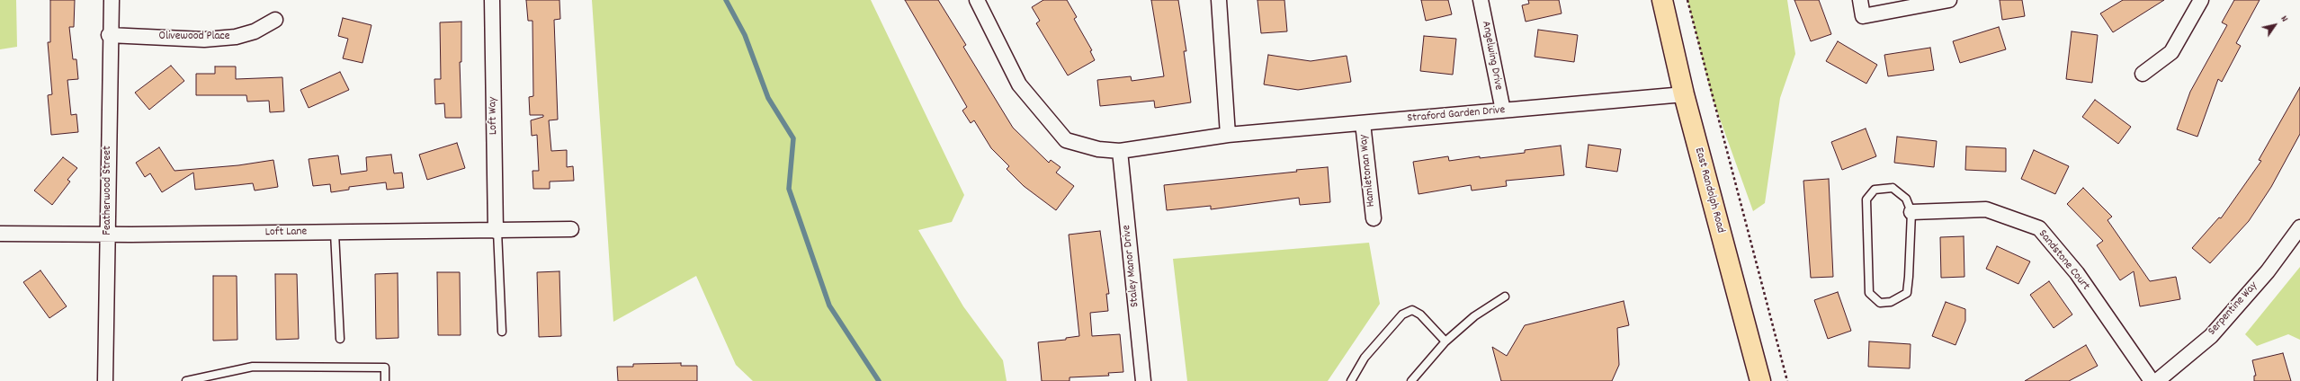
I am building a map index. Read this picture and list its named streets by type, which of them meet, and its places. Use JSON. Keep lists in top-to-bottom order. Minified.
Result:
{"streets":{"main road":["East Randolph Road"],"street":["Olivewood Place","Angelwing Drive","Straford Garden Drive","Loft Way","Hamletonan Way","Featherwood Street","Loft Lane","Sandstone Court","Staley Manor Drive","Serpentine Way"]},"crossings":[["Olivewood Place","Featherwood Street"],["Angelwing Drive","Straford Garden Drive"],["Straford Garden Drive","Hamletonan Way"],["Straford Garden Drive","East Randolph Road"],["Straford Garden Drive","Staley Manor Drive"],["Loft Way","Loft Lane"],["Featherwood Street","Loft Lane"]],"north":"top right"}
